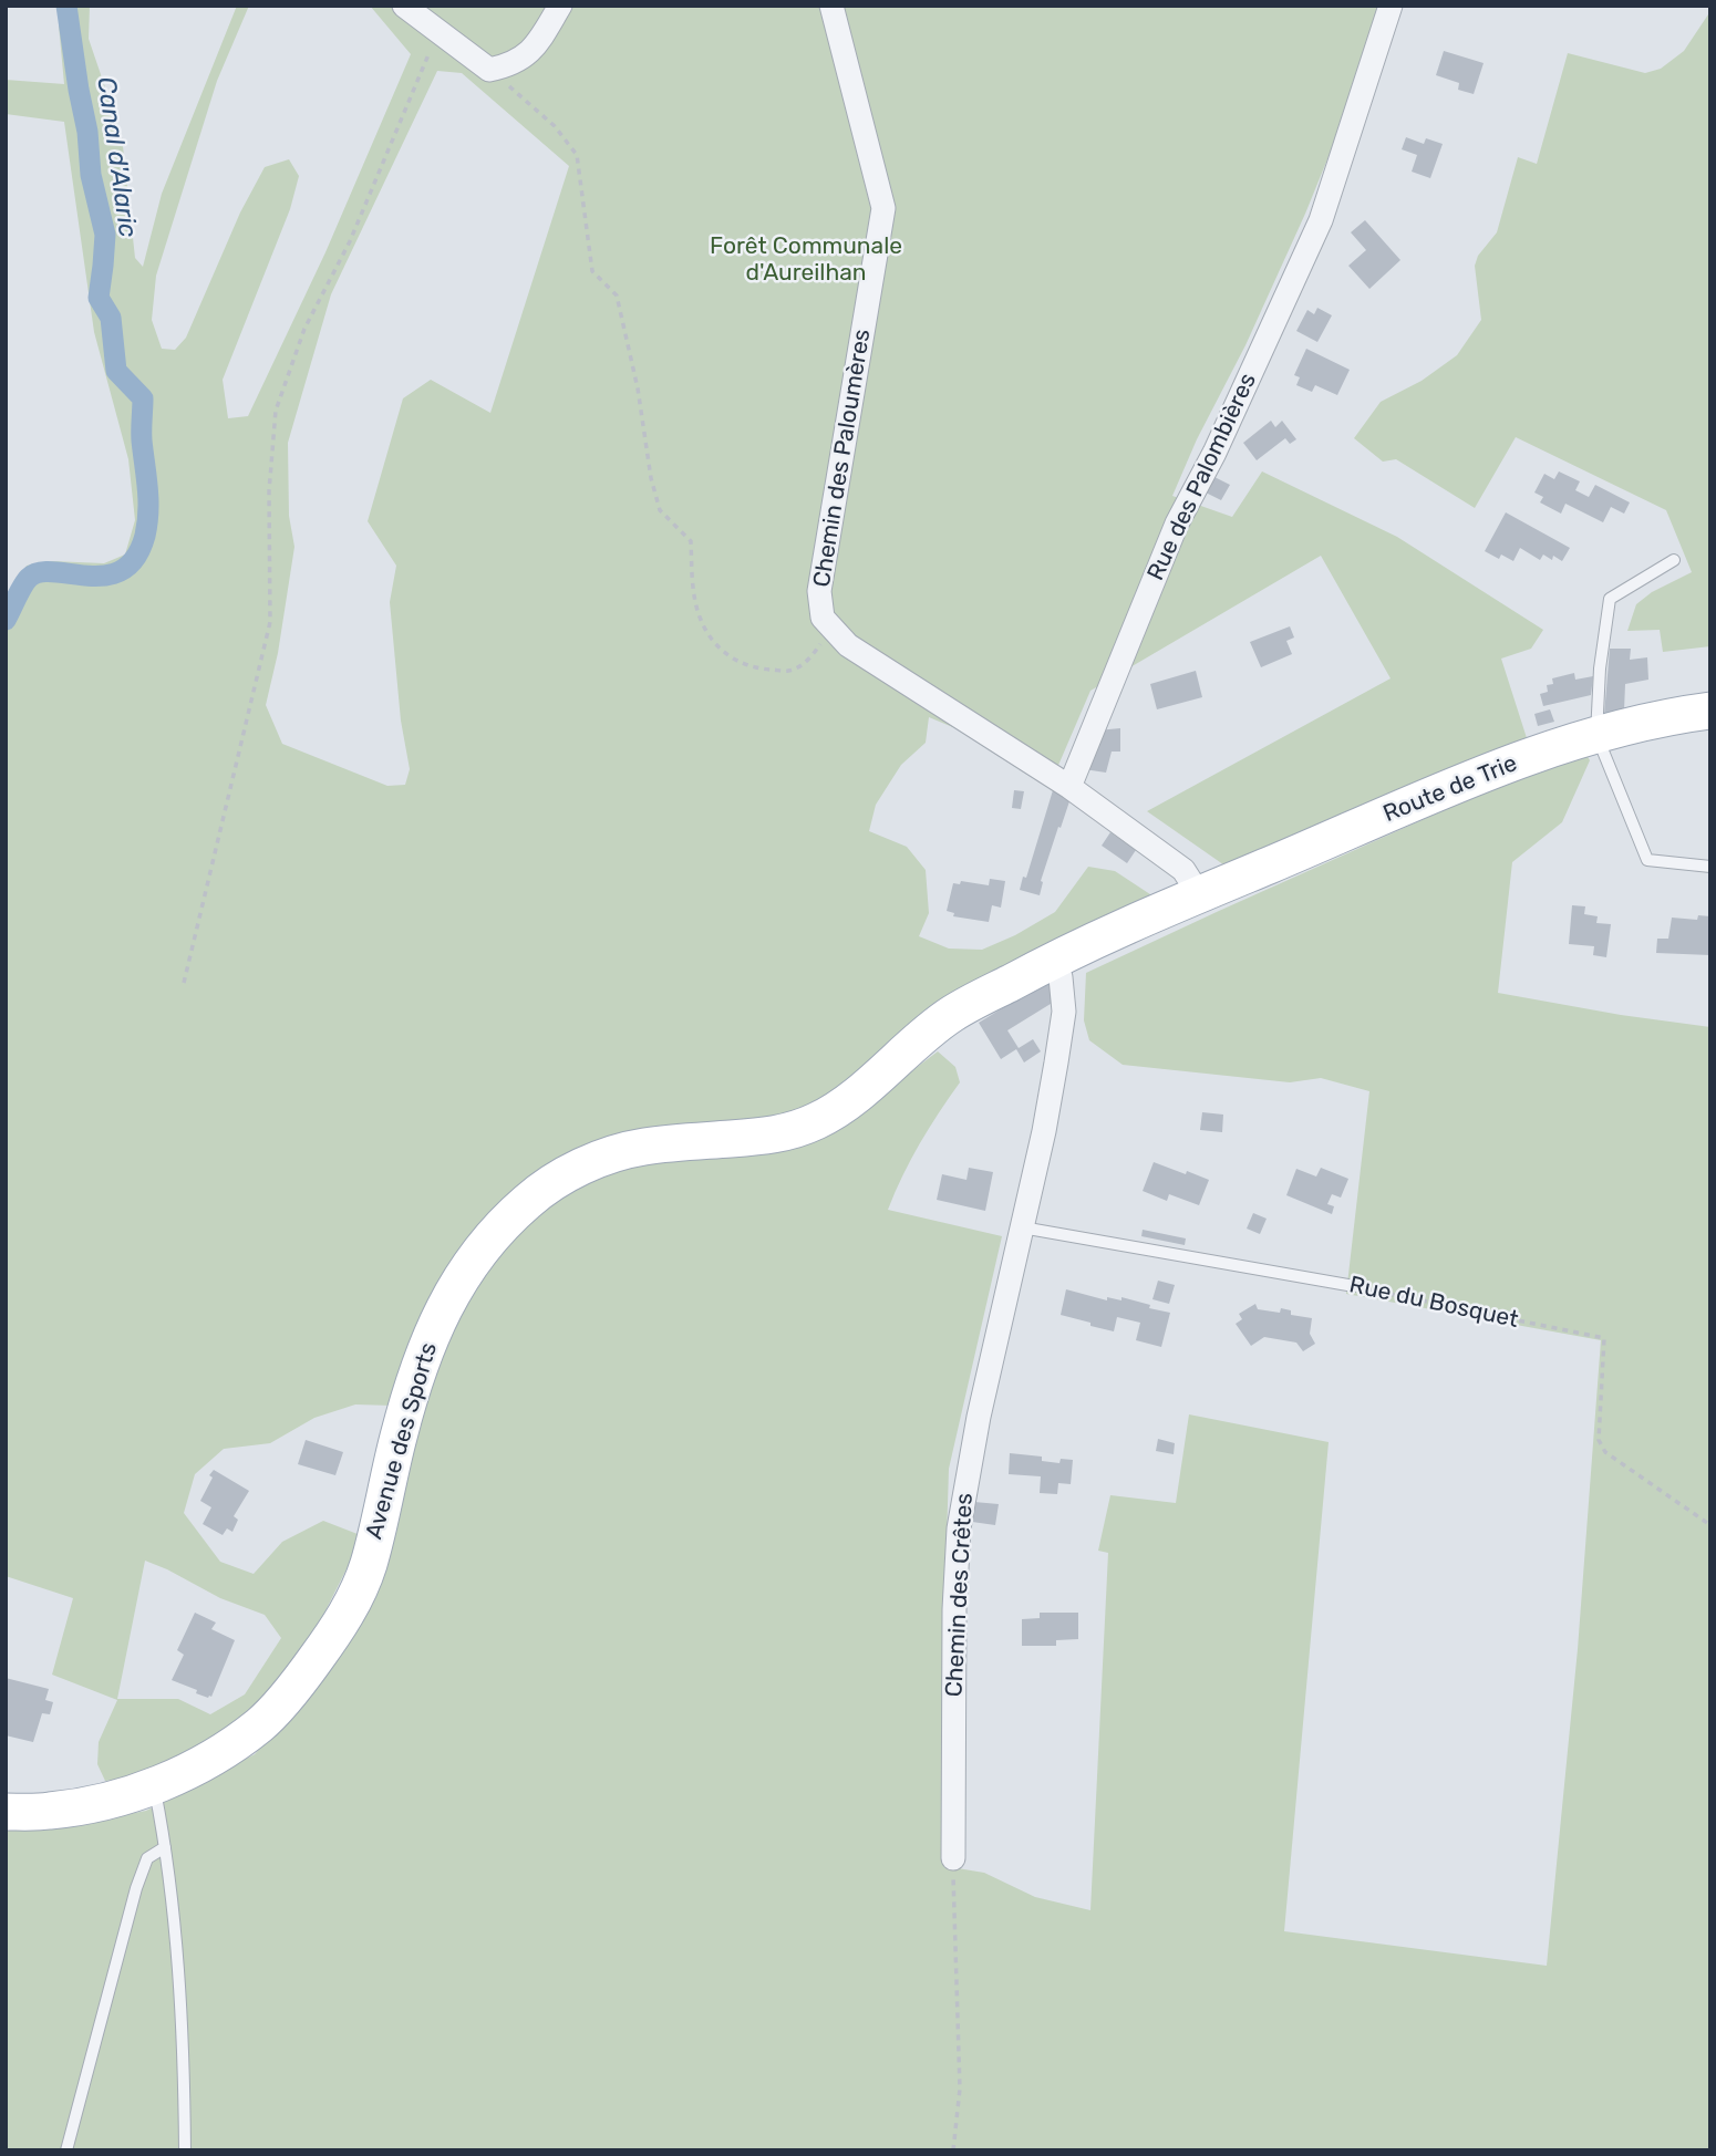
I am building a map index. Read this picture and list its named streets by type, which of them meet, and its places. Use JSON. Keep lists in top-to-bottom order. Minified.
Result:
{"streets":{"main road":["Route de Trie","Avenue des Sports"],"street":["Chemin des Paloumères","Rue des Palombières","Chemin des Crêtes"],"lane":["Rue du Bosquet"]},"crossings":[["Route de Trie","Avenue des Sports"],["Route de Trie","Chemin des Crêtes"],["Rue du Bosquet","Chemin des Crêtes"],["Avenue des Sports","Chemin des Crêtes"]],"water":["Canal d'Alaric"],"parks":["Forêt Communale d'Aureilhan"]}
